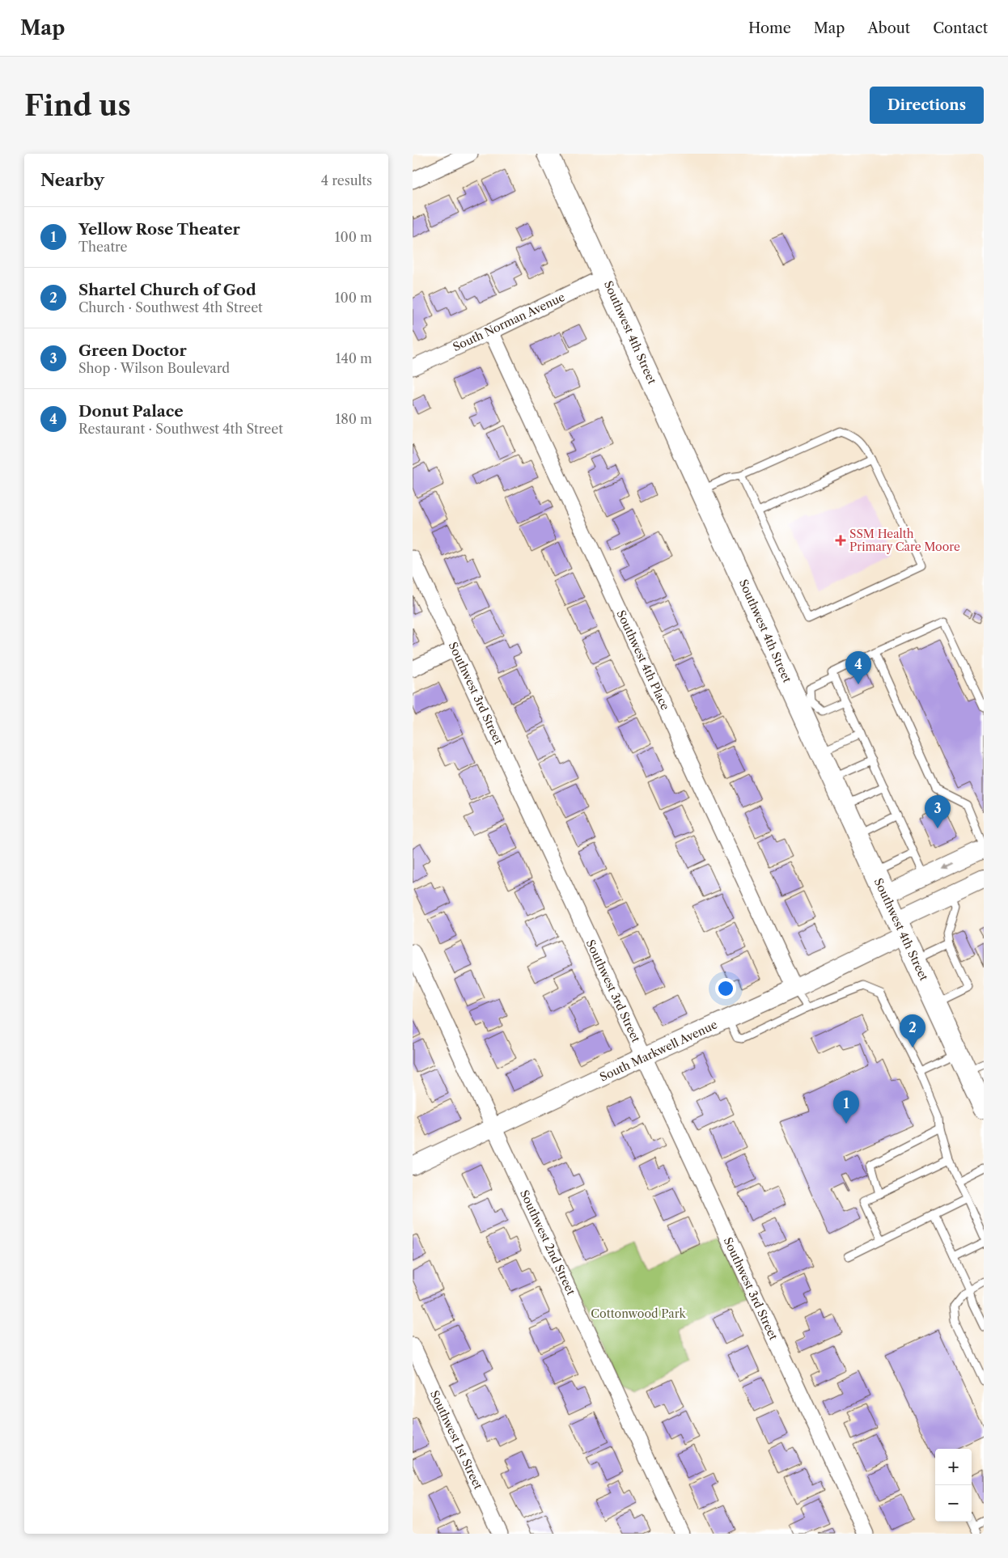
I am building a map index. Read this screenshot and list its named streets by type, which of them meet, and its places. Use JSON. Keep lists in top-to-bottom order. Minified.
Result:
{"streets":{"main road":["Southwest 4th Street"],"street":["South Norman Avenue","Southwest 4th Place","Southwest 3rd Street","South Markwell Avenue","Southwest 2nd Street","Southwest 1st Street"]},"crossings":[["South Norman Avenue","Southwest 4th Street"],["South Norman Avenue","Southwest 4th Place"],["Southwest 4th Street","South Markwell Avenue"],["Southwest 4th Place","South Markwell Avenue"],["Southwest 3rd Street","South Markwell Avenue"],["South Markwell Avenue","Southwest 2nd Street"]],"parks":["Cottonwood Park"],"places":{"health":["SSM Health Primary Care Moore"]},"page":{"header":"Map","nav":["Home","Map","About","Contact"],"buttons":"Directions","title":"Find us","heading":["Nearby","4 results"],"list":[{"mark":"1","name":"Yellow Rose Theater","note":"Theatre","value":"100 m"},{"mark":"2","name":"Shartel Church of God","note":"Church · Southwest 4th Street","value":"100 m"},{"mark":"3","name":"Green Doctor","note":"Shop · Wilson Boulevard","value":"140 m"},{"mark":"4","name":"Donut Palace","note":"Restaurant · Southwest 4th Street","value":"180 m"}],"pins":["4","3","2","1"],"map_buttons":["+","−"]}}
